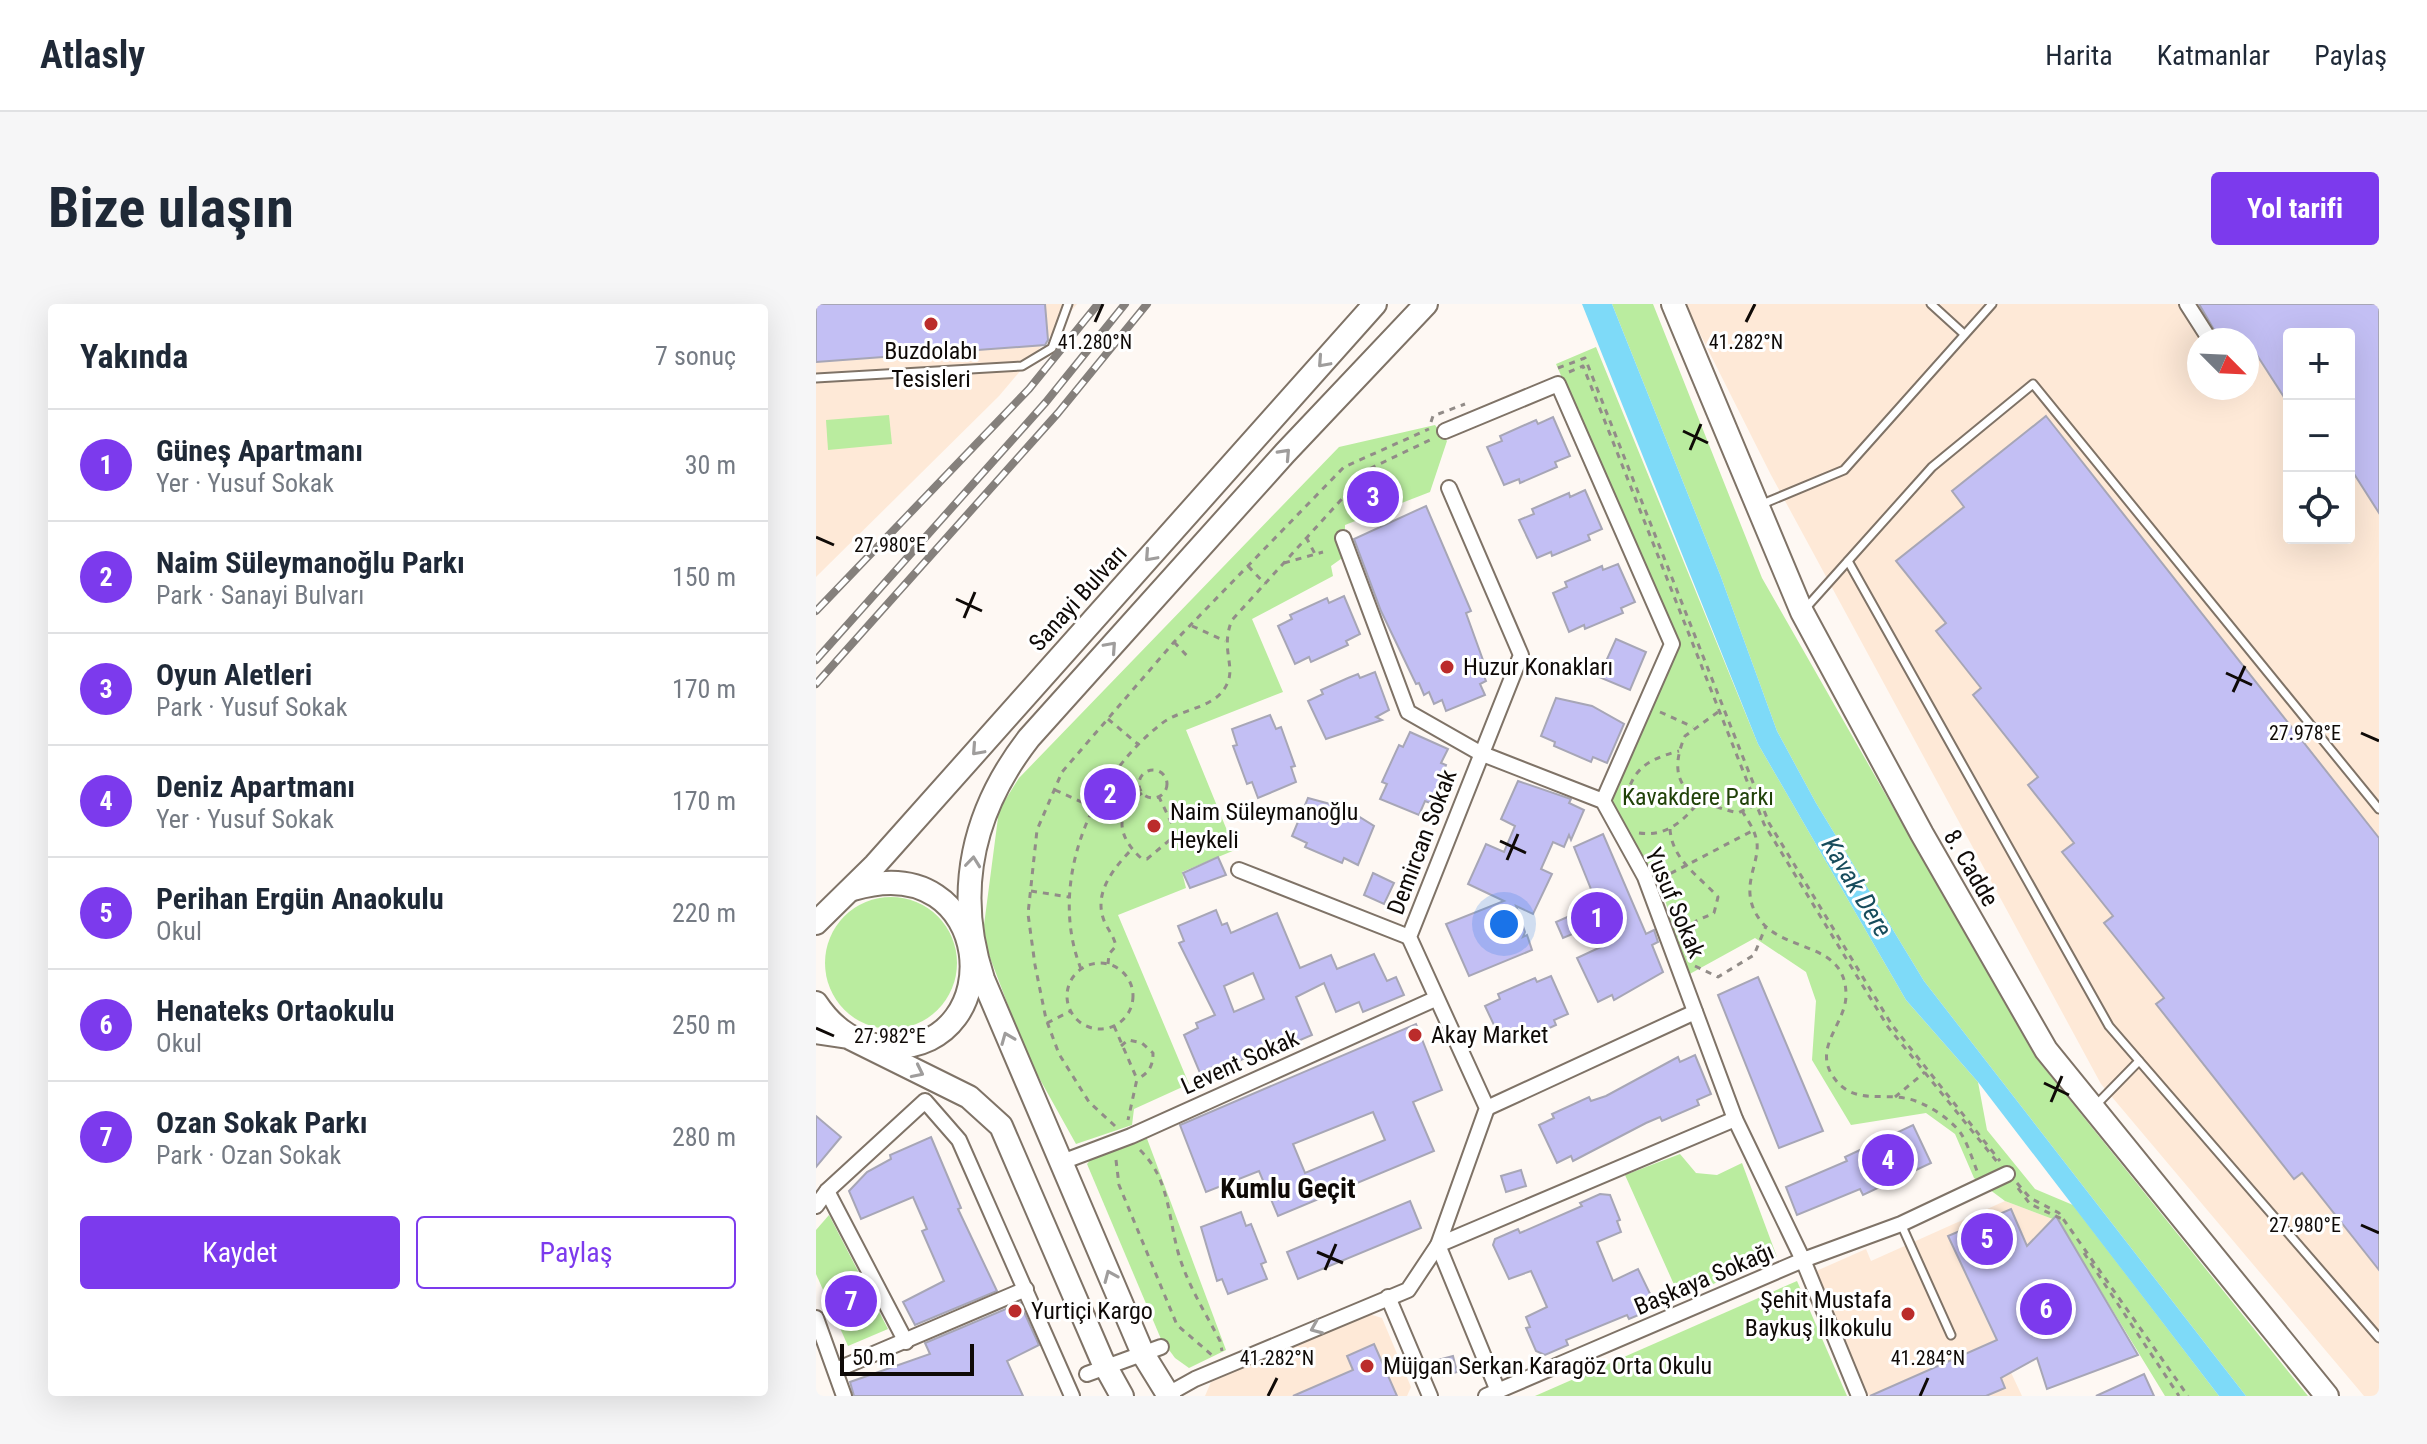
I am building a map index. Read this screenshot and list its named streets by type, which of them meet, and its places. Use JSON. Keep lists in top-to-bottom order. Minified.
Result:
{"streets":{"main road":["Sanayi Bulvarı","8. Cadde"],"street":["Demircan Sokak","Yusuf Sokak","Levent Sokak","Başkaya Sokağı"]},"crossings":[["Demircan Sokak","Levent Sokak"],["Yusuf Sokak","Başkaya Sokağı"]],"districts":["Kumlu Geçit"],"water":["Kavak Dere"],"parks":["Kavakdere Parkı"],"places":["Buzdolabı Tesisleri","Huzur Konakları","Naim Süleymanoğlu Heykeli","Akay Market","Yurtiçi Kargo","Şehit Mustafa Baykuş İlkokulu","Müjgan Serkan Karagöz Orta Okulu"],"scale_bar":"50 m","north":"bottom right","page":{"header":"Atlasly","nav":["Harita","Katmanlar","Paylaş"],"buttons":["Yol tarifi",["Kaydet","Paylaş"]],"title":"Bize ulaşın","heading":["Yakında","7 sonuç"],"map_buttons":["+","−"],"list":[{"mark":"1","name":"Güneş Apartmanı","note":"Yer · Yusuf Sokak","value":"30 m"},{"mark":"2","name":"Naim Süleymanoğlu Parkı","note":"Park · Sanayi Bulvarı","value":"150 m"},{"mark":"3","name":"Oyun Aletleri","note":"Park · Yusuf Sokak","value":"170 m"},{"mark":"4","name":"Deniz Apartmanı","note":"Yer · Yusuf Sokak","value":"170 m"},{"mark":"5","name":"Perihan Ergün Anaokulu","note":"Okul","value":"220 m"},{"mark":"6","name":"Henateks Ortaokulu","note":"Okul","value":"250 m"},{"mark":"7","name":"Ozan Sokak Parkı","note":"Park · Ozan Sokak","value":"280 m"}],"pins":["3","2","1","4","5","7","6"],"scale":"50 m"},"coordinates":["41.280°N","41.282°N","27.980°E","27.978°E","27.982°E","41.284°N"]}
